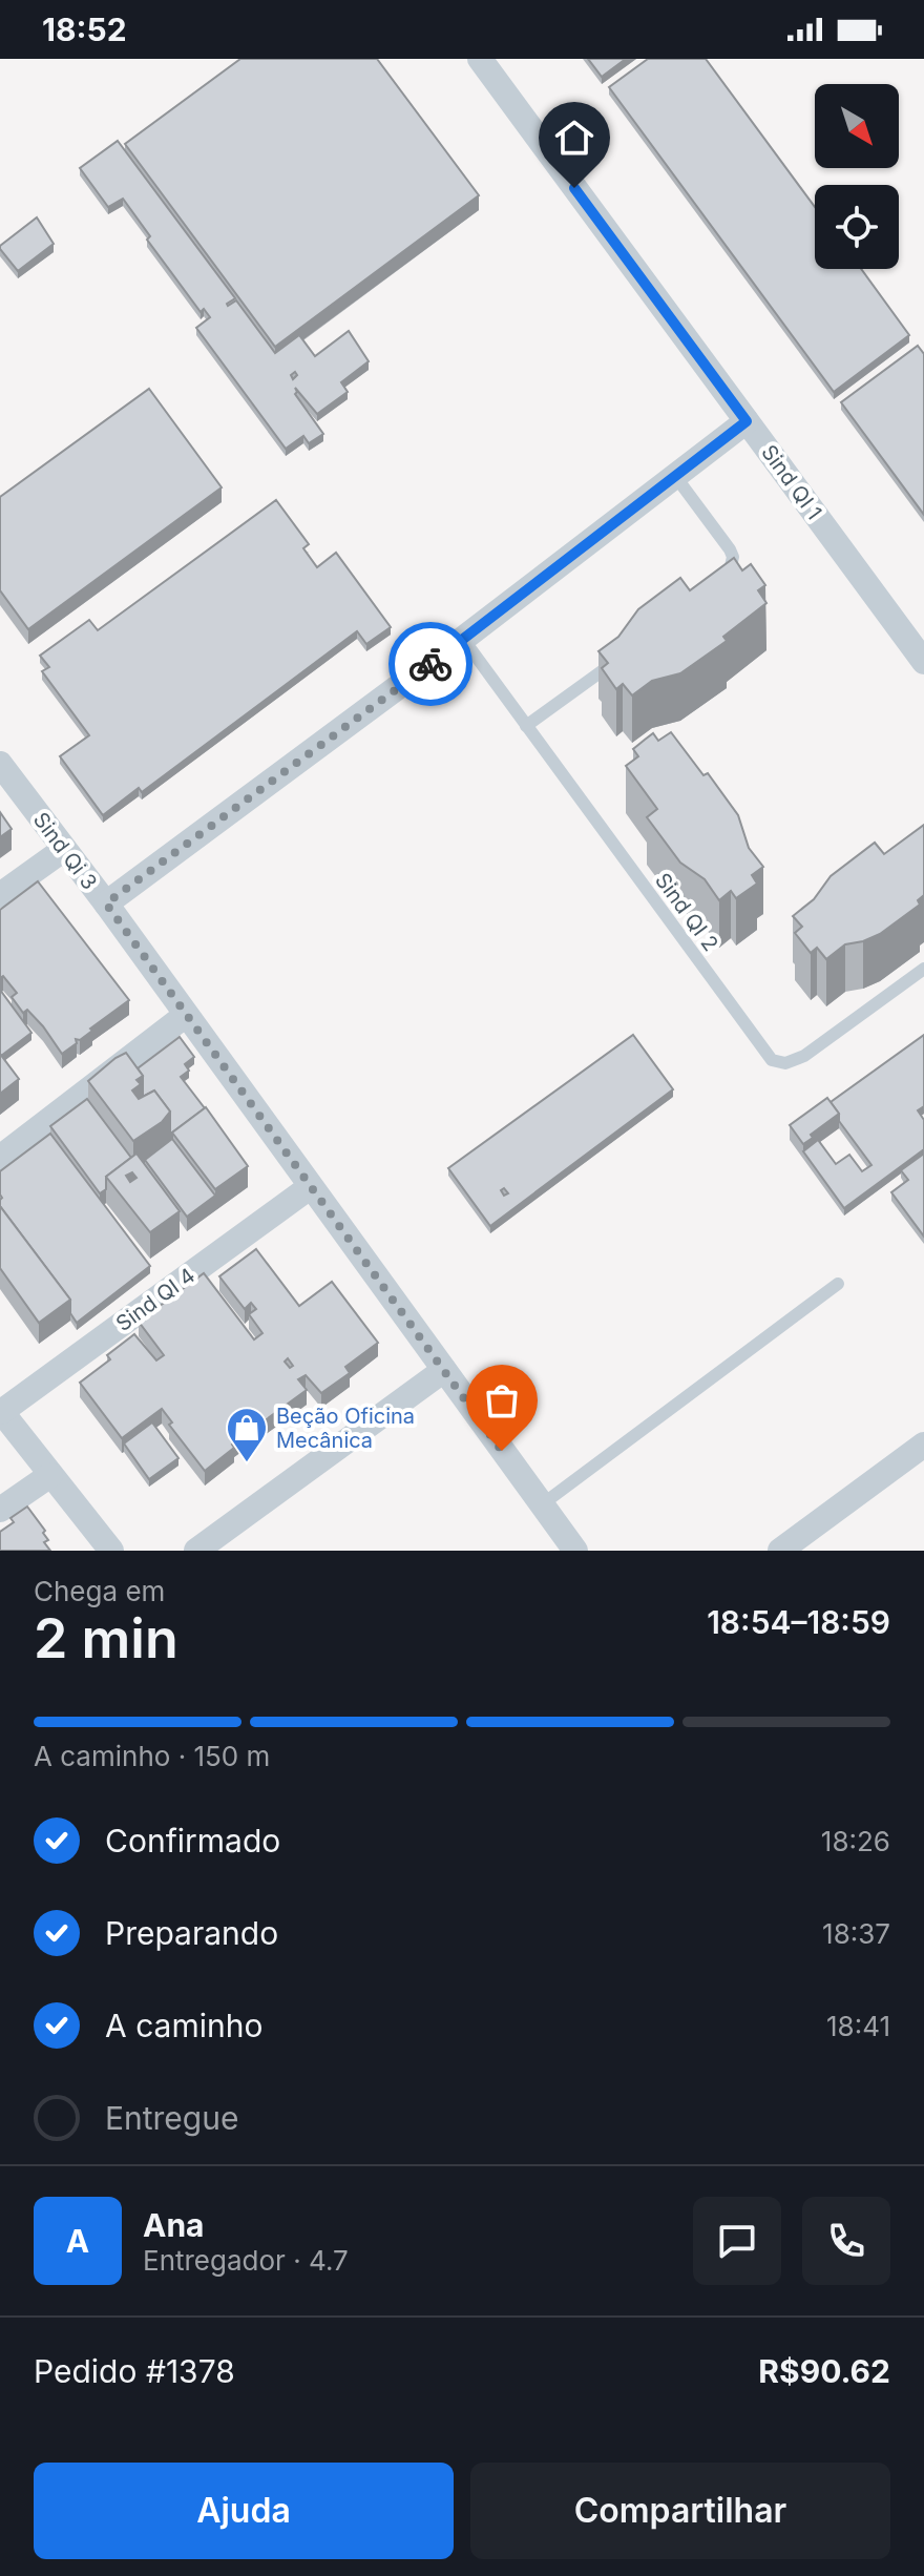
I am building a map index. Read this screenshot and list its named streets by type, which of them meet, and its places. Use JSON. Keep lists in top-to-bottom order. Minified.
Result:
{"streets":{"street":["Sind QI 1","Sind Qi 3","Sind QI 4"],"lane":["Sind QI 2"]},"crossings":[["Sind Qi 3","Sind QI 4"]],"places":{"shop":["Beção Oficina Mecânica"]},"north":"bottom right","page":{"status":"18:52","heading":["2 min","Chega em","18:54–18:59"],"panel":["Ana","Entregador · 4.7","Pedido #1378","R$90.62"],"bar":"A caminho · 150 m","list":[["Confirmado","18:26"],["Preparando","18:37"],["A caminho","18:41"],"Entregue"],"round":"A","buttons":["Ajuda","Compartilhar"]}}
